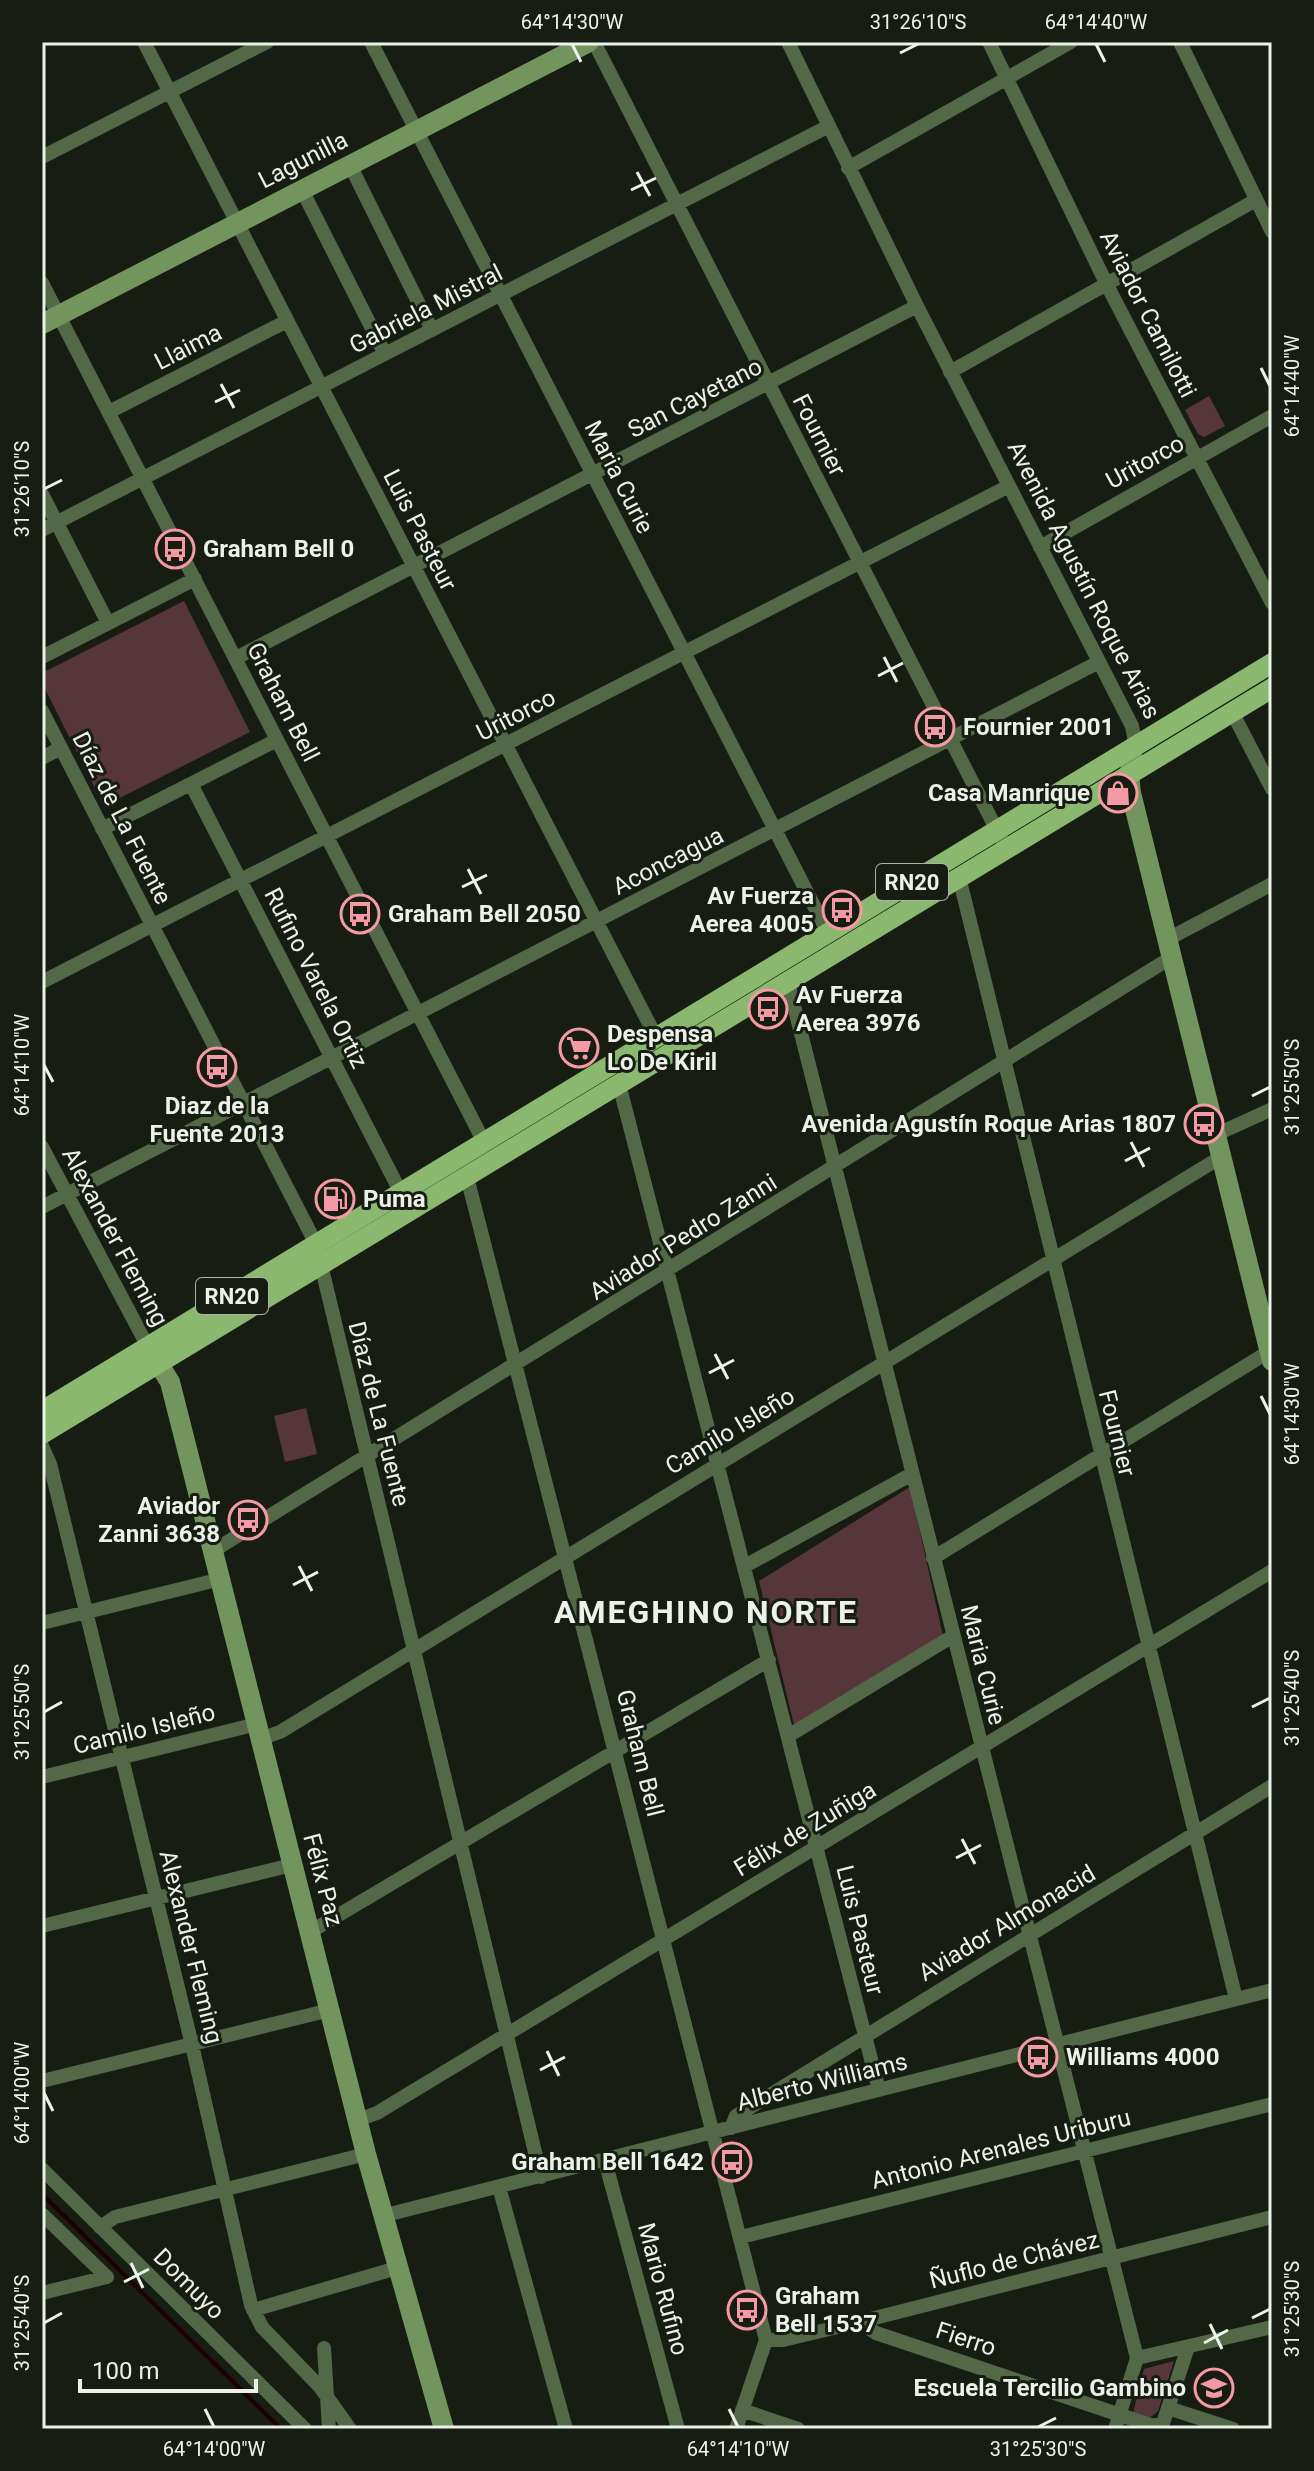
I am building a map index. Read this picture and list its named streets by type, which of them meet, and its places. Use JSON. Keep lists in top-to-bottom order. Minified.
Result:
{"streets":{"main road":["Lagunilla","Avenida Agustín Roque Arias","RN20","Félix Paz"],"street":["Gabriela Mistral","Aviador Camilotti","Llaima","San Cayetano","Fournier","Uritorco","Maria Curie","Luis Pasteur","Graham Bell","Díaz de La Fuente","Aconcagua","Rufino Varela Ortiz","Alexander Fleming","Aviador Pedro Zanni","Camilo Isleño","Félix de Zuñiga","Aviador Almonacid","Alberto Williams","Antonio Arenales Uriburu","Ñuflo de Chávez","Domuyo","Mario Rufino","Fierro"]},"crossings":[["Lagunilla","Fournier"],["Lagunilla","Maria Curie"],["Lagunilla","Luis Pasteur"],["Lagunilla","Graham Bell"],["Gabriela Mistral","Fournier"],["Gabriela Mistral","Maria Curie"],["Gabriela Mistral","Luis Pasteur"],["Gabriela Mistral","Avenida Agustín Roque Arias"],["Gabriela Mistral","Graham Bell"],["Aviador Camilotti","Uritorco"],["Llaima","Luis Pasteur"],["Llaima","Graham Bell"],["San Cayetano","Fournier"],["San Cayetano","Maria Curie"],["San Cayetano","Luis Pasteur"],["San Cayetano","Avenida Agustín Roque Arias"],["San Cayetano","Graham Bell"],["Fournier","Uritorco"],["Fournier","Aconcagua"],["Fournier","RN20"],["Fournier","Aviador Pedro Zanni"],["Fournier","Camilo Isleño"],["Fournier","Félix de Zuñiga"],["Fournier","Aviador Almonacid"],["Fournier","Alberto Williams"],["Uritorco","Maria Curie"],["Uritorco","Luis Pasteur"],["Uritorco","Avenida Agustín Roque Arias"],["Uritorco","Graham Bell"],["Uritorco","Díaz de La Fuente"],["Uritorco","Rufino Varela Ortiz"],["Maria Curie","Aconcagua"],["Maria Curie","RN20"],["Maria Curie","Aviador Pedro Zanni"],["Maria Curie","Camilo Isleño"],["Maria Curie","Félix de Zuñiga"],["Maria Curie","Aviador Almonacid"],["Maria Curie","Alberto Williams"],["Maria Curie","Antonio Arenales Uriburu"],["Maria Curie","Ñuflo de Chávez"],["Luis Pasteur","Aconcagua"],["Luis Pasteur","RN20"],["Luis Pasteur","Aviador Pedro Zanni"],["Luis Pasteur","Camilo Isleño"],["Luis Pasteur","Félix de Zuñiga"],["Luis Pasteur","Aviador Almonacid"],["Luis Pasteur","Alberto Williams"],["Avenida Agustín Roque Arias","Aconcagua"],["Avenida Agustín Roque Arias","RN20"],["Avenida Agustín Roque Arias","Aviador Pedro Zanni"],["Avenida Agustín Roque Arias","Camilo Isleño"],["Graham Bell","Aconcagua"],["Graham Bell","RN20"],["Graham Bell","Aviador Pedro Zanni"],["Graham Bell","Camilo Isleño"],["Graham Bell","Félix de Zuñiga"],["Graham Bell","Alberto Williams"],["Graham Bell","Antonio Arenales Uriburu"],["Graham Bell","Ñuflo de Chávez"],["Díaz de La Fuente","Aconcagua"],["Díaz de La Fuente","RN20"],["Díaz de La Fuente","Aviador Pedro Zanni"],["Díaz de La Fuente","Camilo Isleño"],["Díaz de La Fuente","Félix de Zuñiga"],["Díaz de La Fuente","Alberto Williams"],["Aconcagua","Rufino Varela Ortiz"],["Aconcagua","Alexander Fleming"],["RN20","Rufino Varela Ortiz"],["RN20","Alexander Fleming"],["RN20","Félix Paz"],["Alexander Fleming","Camilo Isleño"],["Alexander Fleming","Félix Paz"],["Aviador Pedro Zanni","Félix Paz"],["Camilo Isleño","Félix Paz"],["Félix de Zuñiga","Félix Paz"],["Félix Paz","Alberto Williams"],["Aviador Almonacid","Alberto Williams"],["Alberto Williams","Mario Rufino"],["Ñuflo de Chávez","Fierro"]],"districts":["AMEGHINO NORTE"],"places":{"bus stop":["Graham Bell 0","Fournier 2001","Av Fuerza Aerea 4005","Graham Bell 2050","Av Fuerza Aerea 3976","Diaz de la Fuente 2013","Avenida Agustín Roque Arias 1807","Aviador Zanni 3638","Williams 4000","Graham Bell 1642","Graham Bell 1537"],"shop":["Casa Manrique"],"supermarket":["Despensa Lo De Kiril"],"fuel station":["Puma"],"school or university":["Escuela Tercilio Gambino"]},"scale_bar":"100 m","coordinates":["64°14'30\"W","31°26'10\"S","64°14'40\"W","64°14'10\"W","31°25'50\"S","31°25'40\"S","64°14'00\"W","31°25'30\"S"]}
